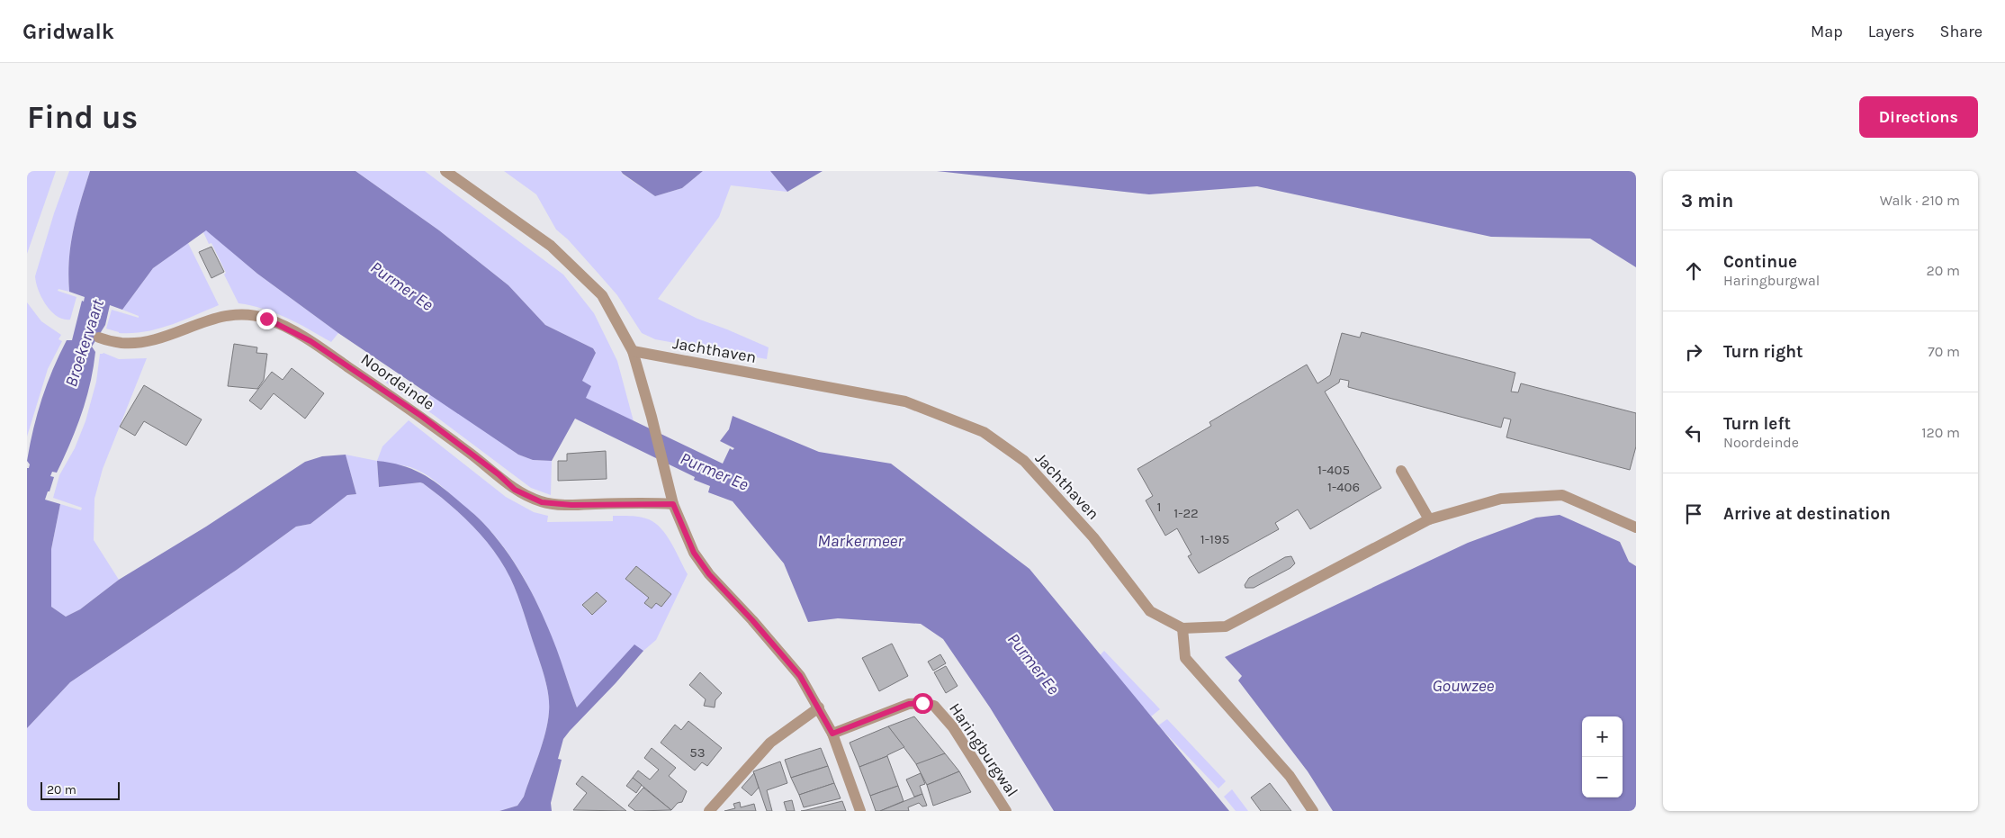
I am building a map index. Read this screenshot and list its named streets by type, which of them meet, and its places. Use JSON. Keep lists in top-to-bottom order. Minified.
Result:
{"streets":{"street":["Jachthaven","Noordeinde","Haringburgwal"]},"water":["Purmer Ee","Broekervaart","Markermeer","Gouwzee"],"house_numbers":["1-405","1-406","1","1-22","1-195","53"],"scale_bar":"20 m","page":{"header":"Gridwalk","nav":["Map","Layers","Share"],"buttons":"Directions","title":"Find us","heading":["3 min","Walk · 210 m"],"list":[["Continue","Haringburgwal","20 m"],["Turn right","70 m"],["Turn left","Noordeinde","120 m"],"Arrive at destination"],"map_buttons":["+","−"],"scale":"20 m"}}
